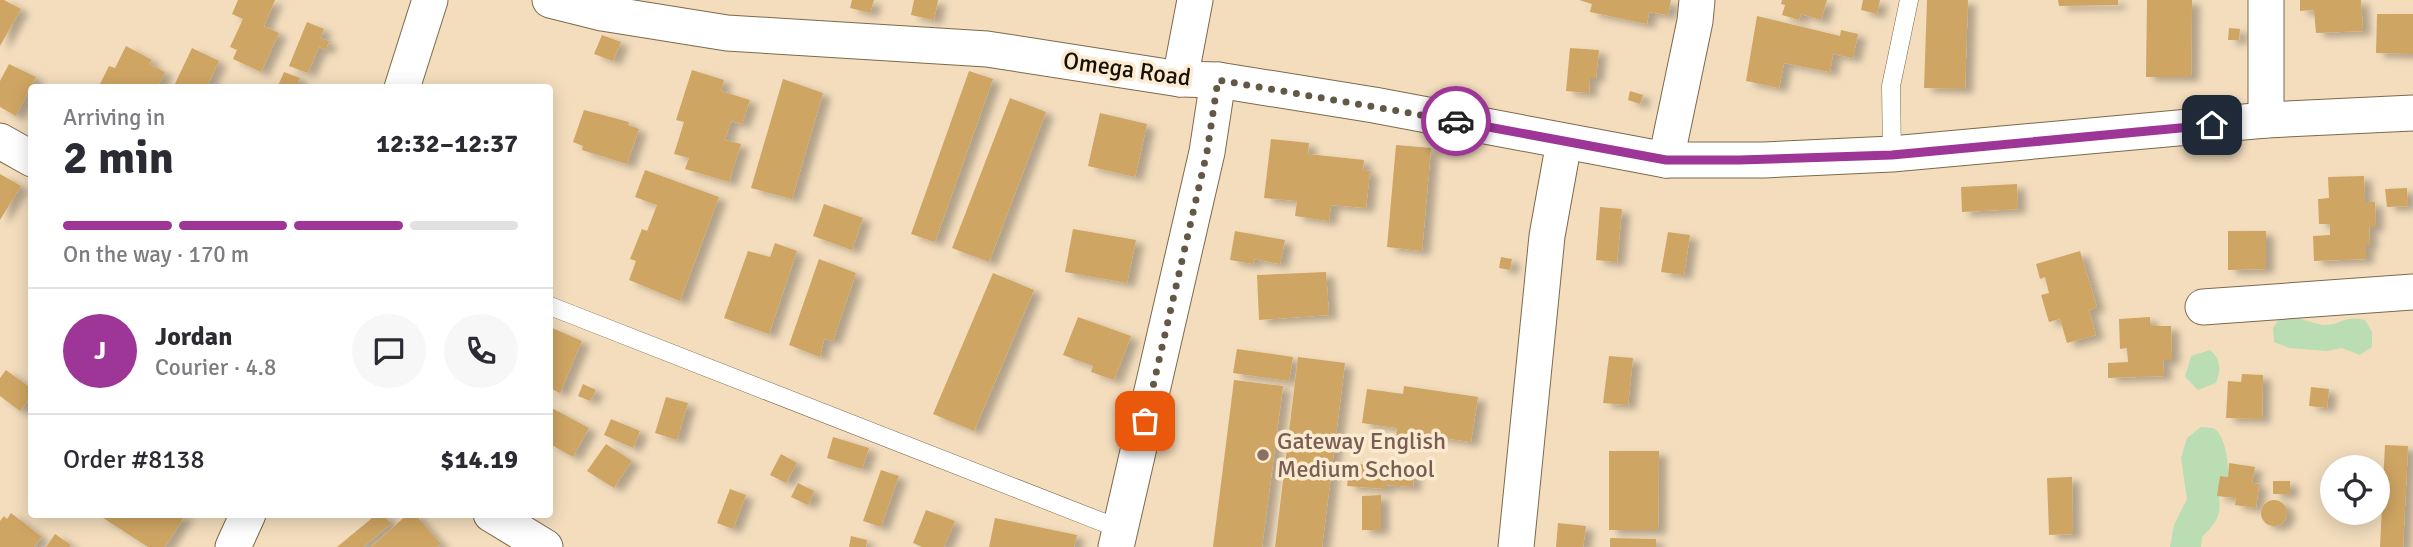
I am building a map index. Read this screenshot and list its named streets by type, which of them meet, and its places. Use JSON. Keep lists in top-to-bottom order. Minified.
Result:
{"streets":{"street":["Omega Road"]},"places":["Gateway English Medium School"],"page":{"heading":["2 min","Arriving in","12:32–12:37"],"panel":["Jordan","Courier · 4.8","Order #8138","$14.19"],"bar":"On the way · 170 m","round":"J"}}
